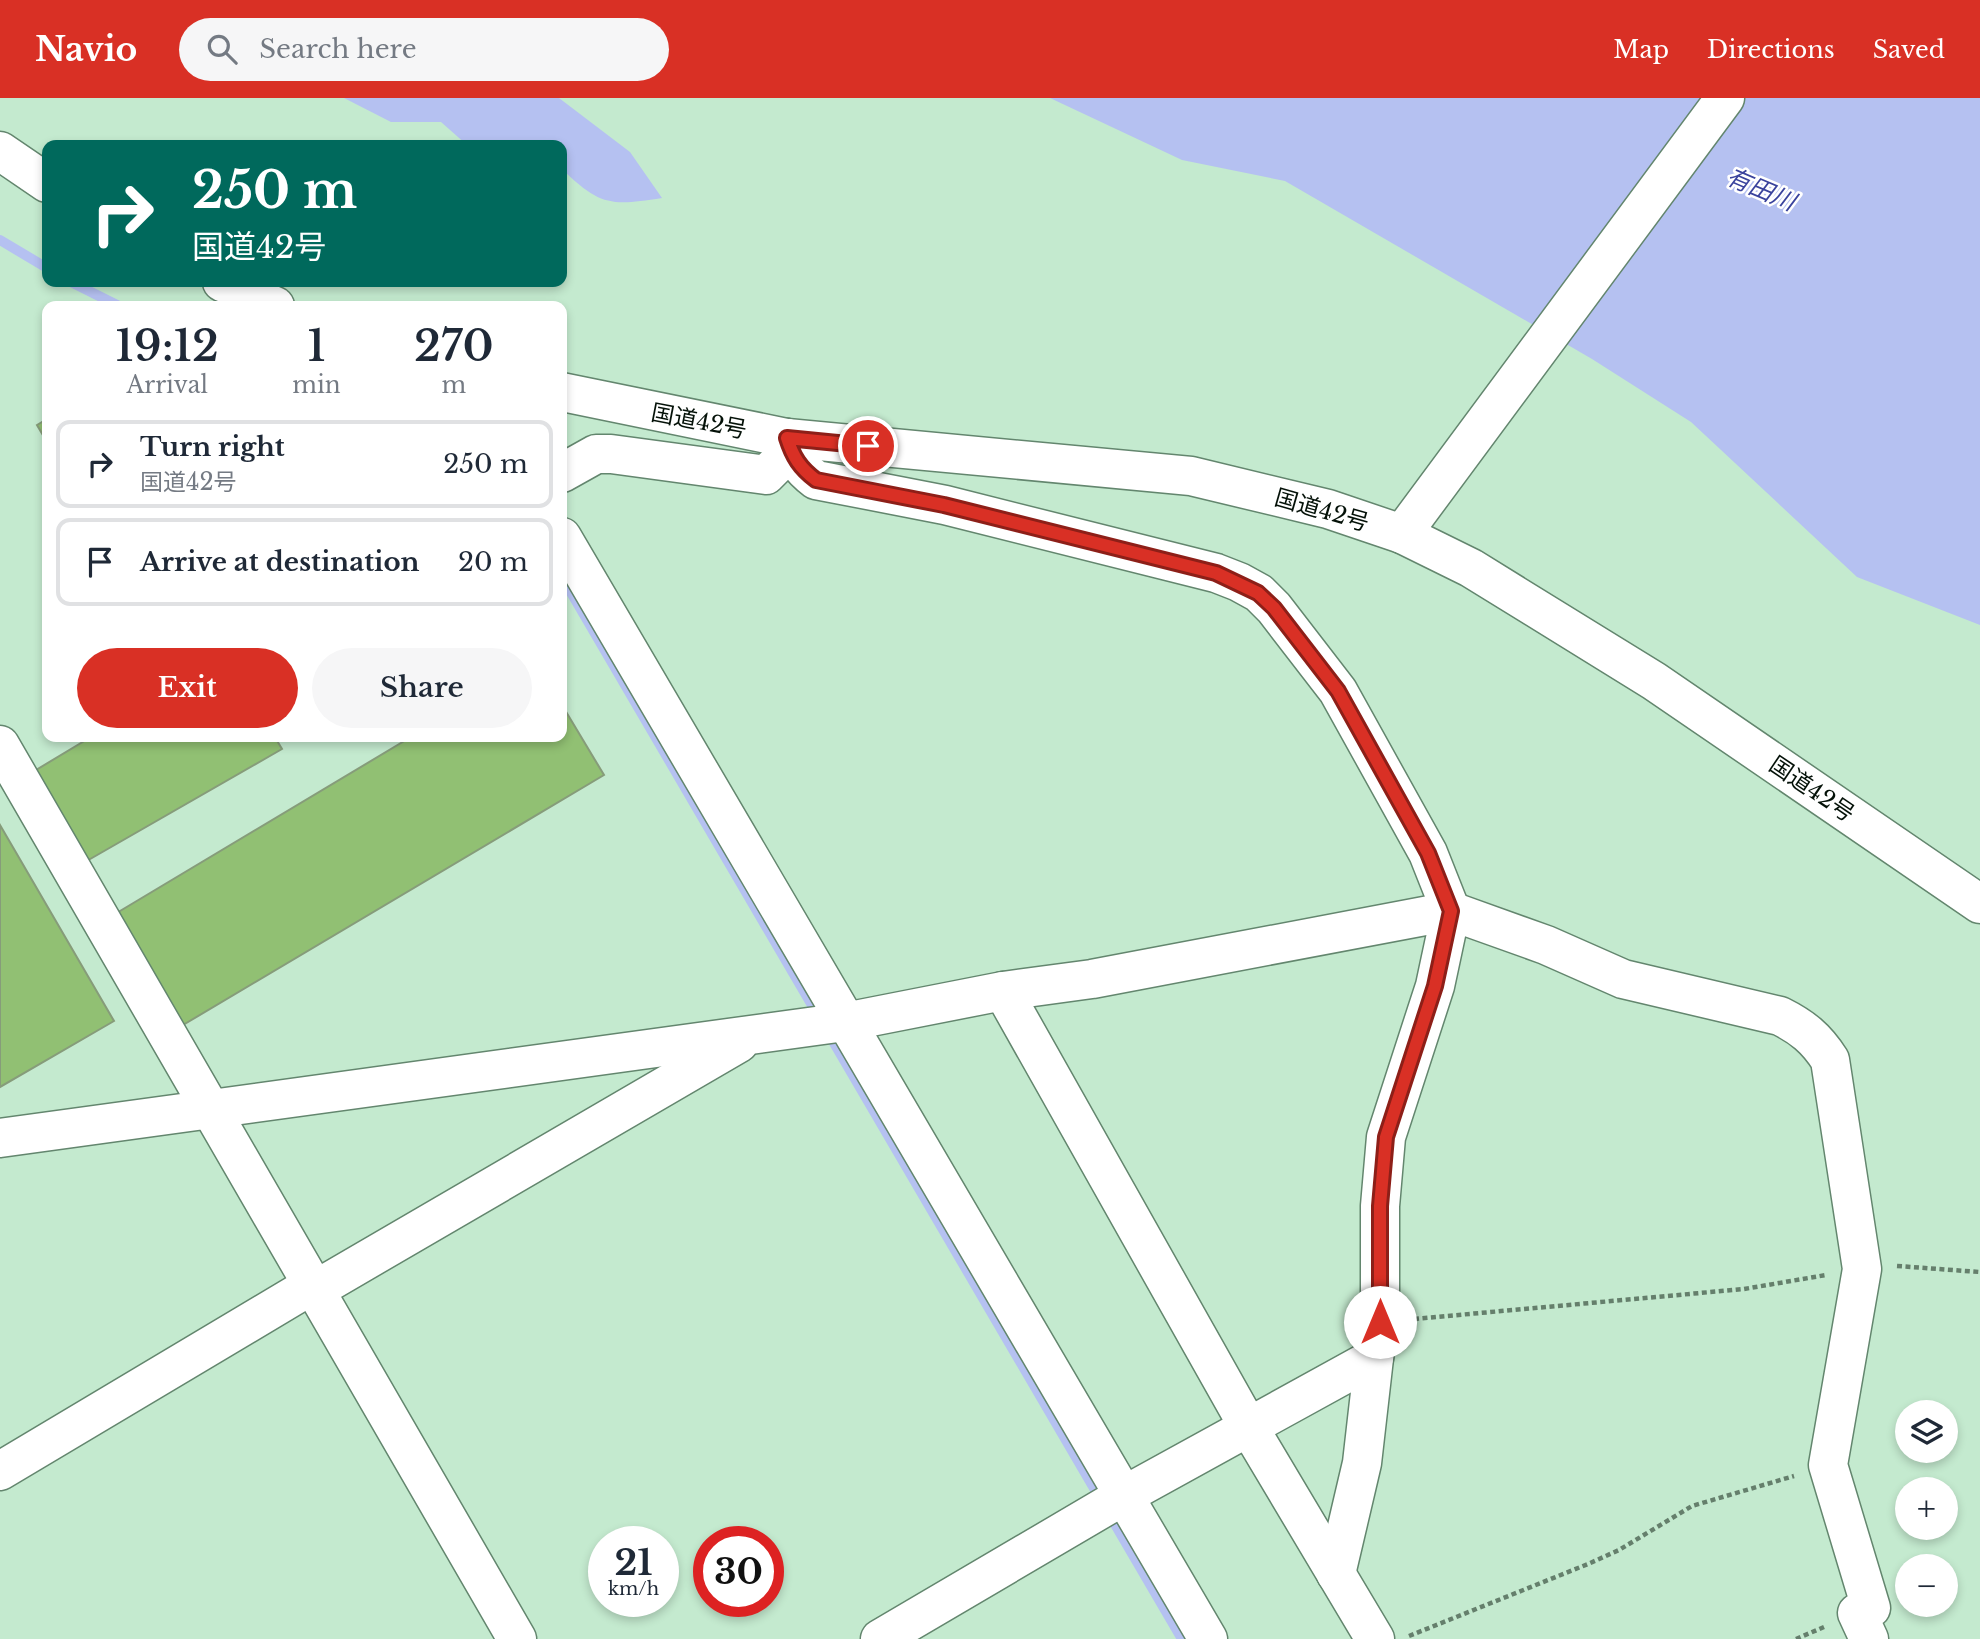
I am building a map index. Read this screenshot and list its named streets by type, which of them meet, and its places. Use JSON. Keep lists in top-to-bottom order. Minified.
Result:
{"streets":{"main road":["国道42号"]},"water":["有田川"],"page":{"header":"Navio","search":"Search here","nav":["Map","Directions","Saved"],"turn":["250 m","国道42号"],"eta":["19:12","Arrival","1","min","270","m"],"list":[{"name":"Turn right","note":"国道42号","value":"250 m"},{"name":"Arrive at destination","value":"20 m"}],"buttons":["Exit","Share"],"map_buttons":["+","−"],"speed":"21 km/h","limit":"30"}}
